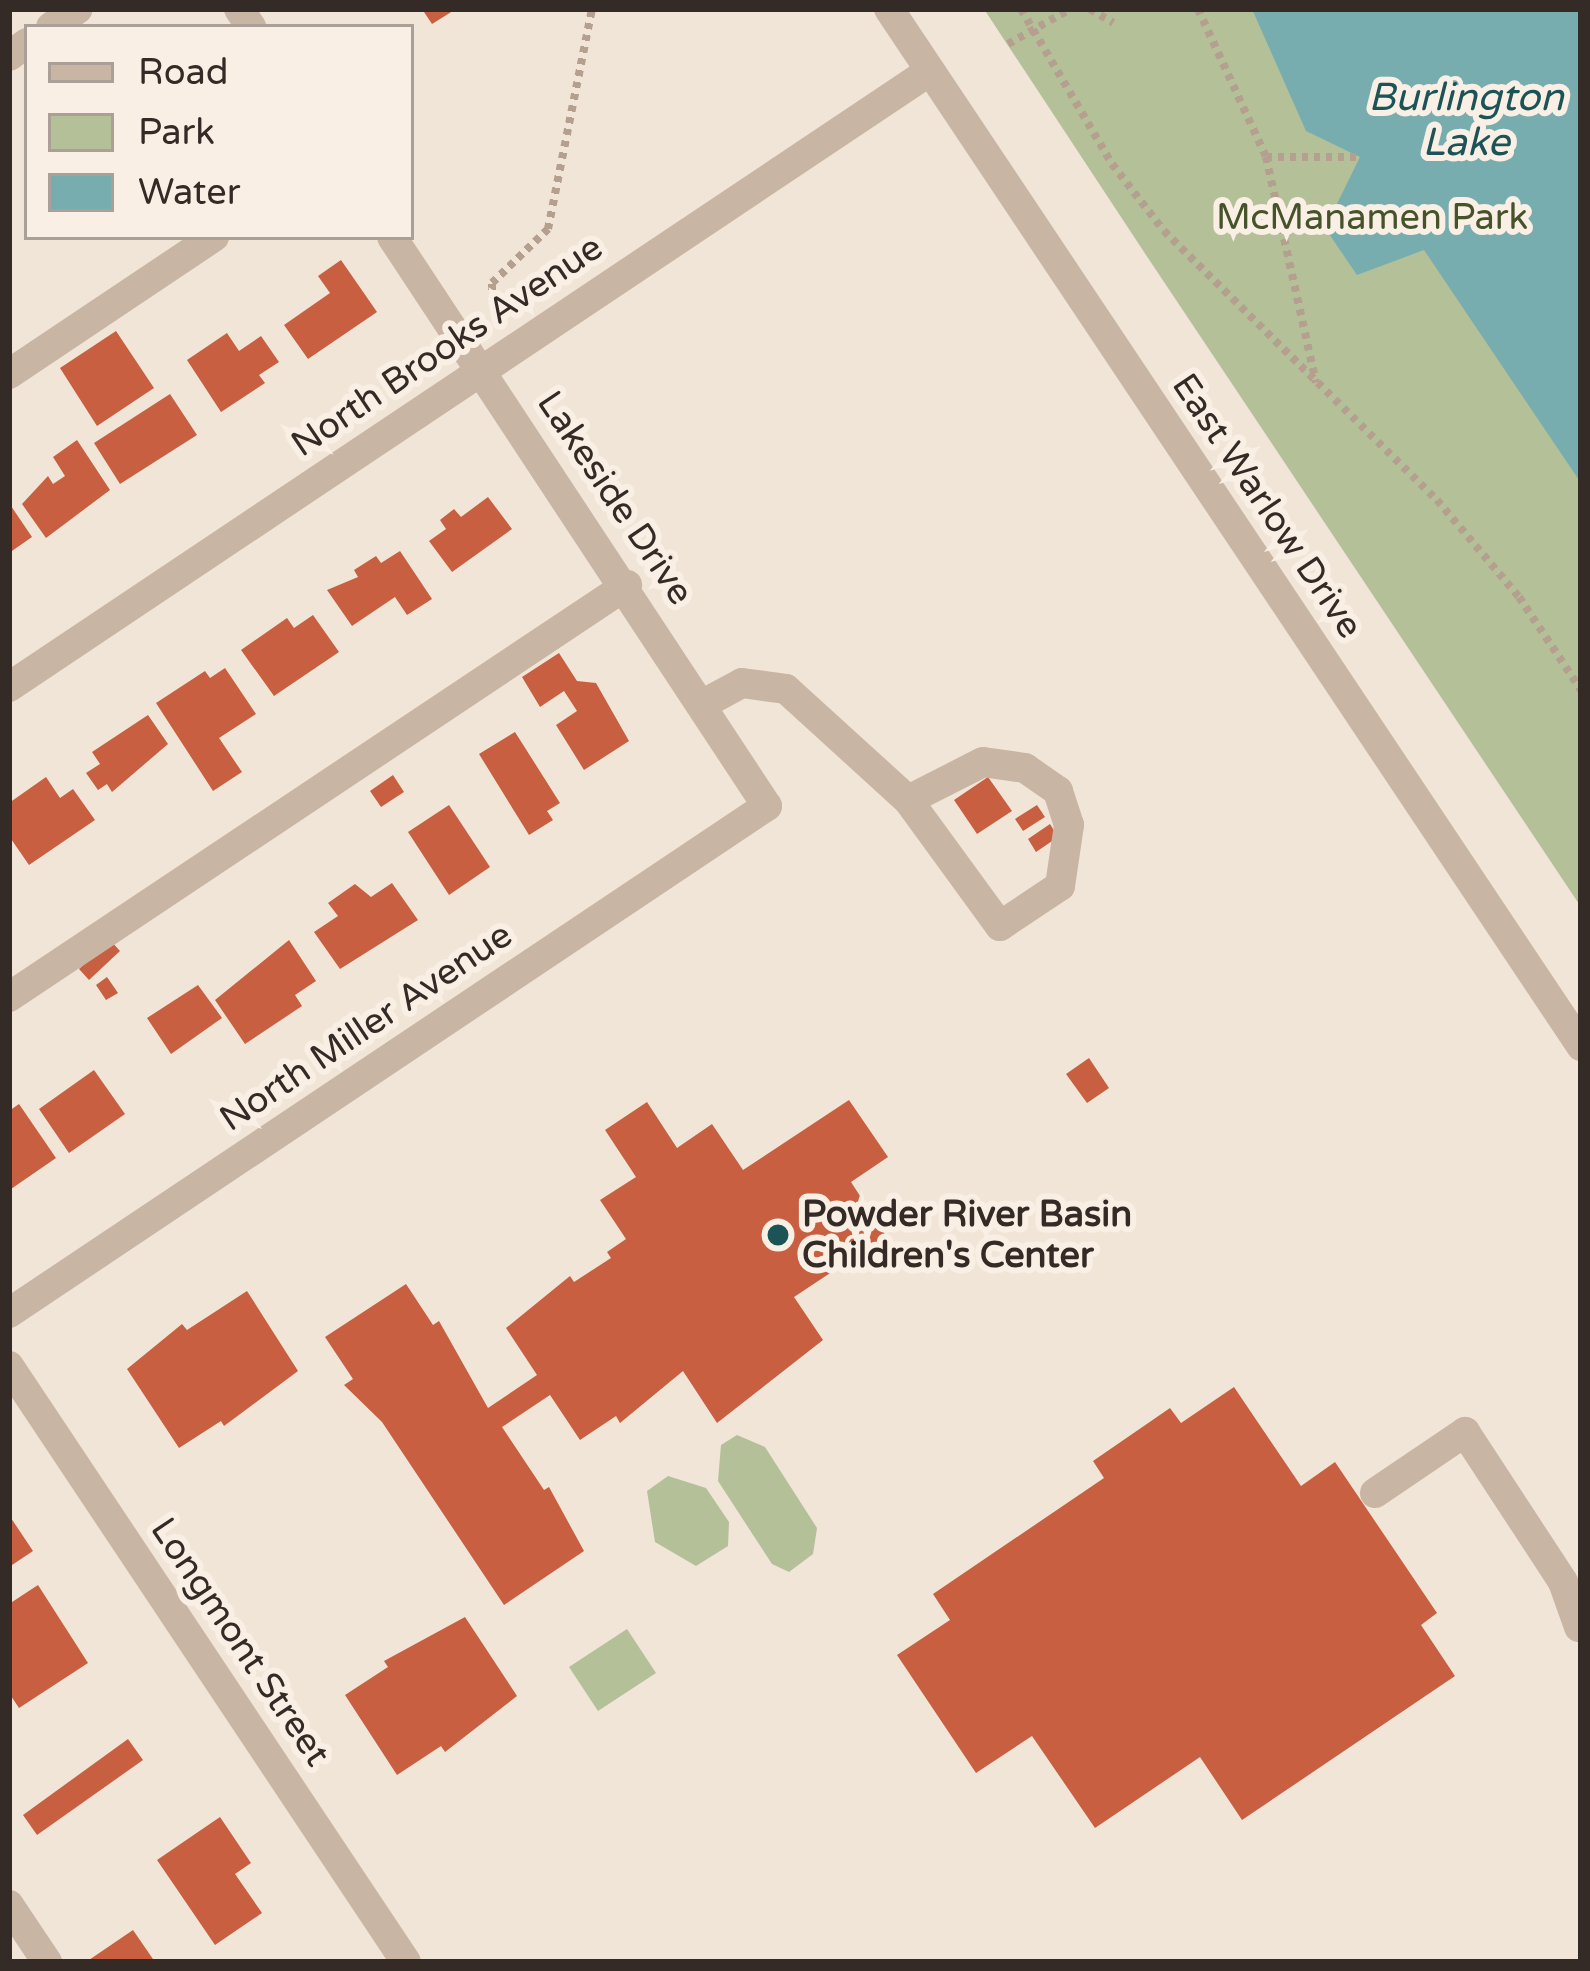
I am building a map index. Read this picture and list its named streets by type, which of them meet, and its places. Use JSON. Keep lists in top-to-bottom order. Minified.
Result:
{"streets":{"street":["North Brooks Avenue","Lakeside Drive","East Warlow Drive","North Miller Avenue","Longmont Street"]},"crossings":[["North Brooks Avenue","Lakeside Drive"],["North Brooks Avenue","East Warlow Drive"],["Lakeside Drive","North Miller Avenue"]],"water":["Burlington Lake"],"parks":["McManamen Park"],"places":["Powder River Basin Children's Center"],"legend":["Road","Park","Water"]}
